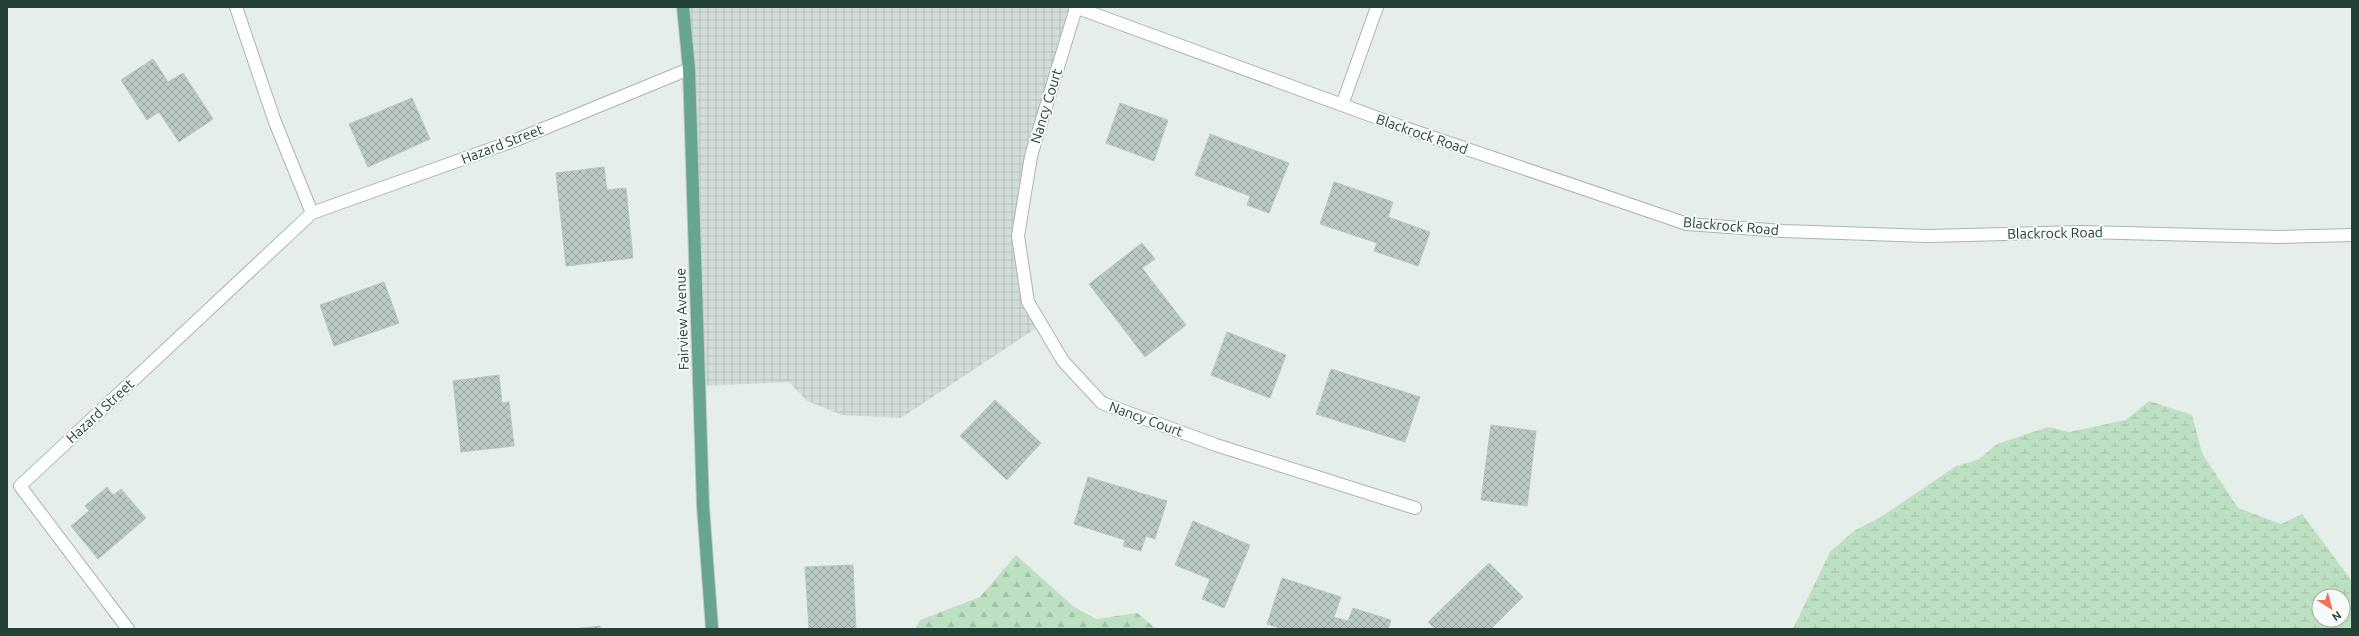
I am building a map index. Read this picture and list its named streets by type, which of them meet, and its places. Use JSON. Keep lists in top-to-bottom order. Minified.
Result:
{"streets":{"main road":["Fairview Avenue"],"street":["Nancy Court","Blackrock Road","Hazard Street"]},"crossings":[["Nancy Court","Blackrock Road"],["Hazard Street","Fairview Avenue"]],"north":"bottom right"}
